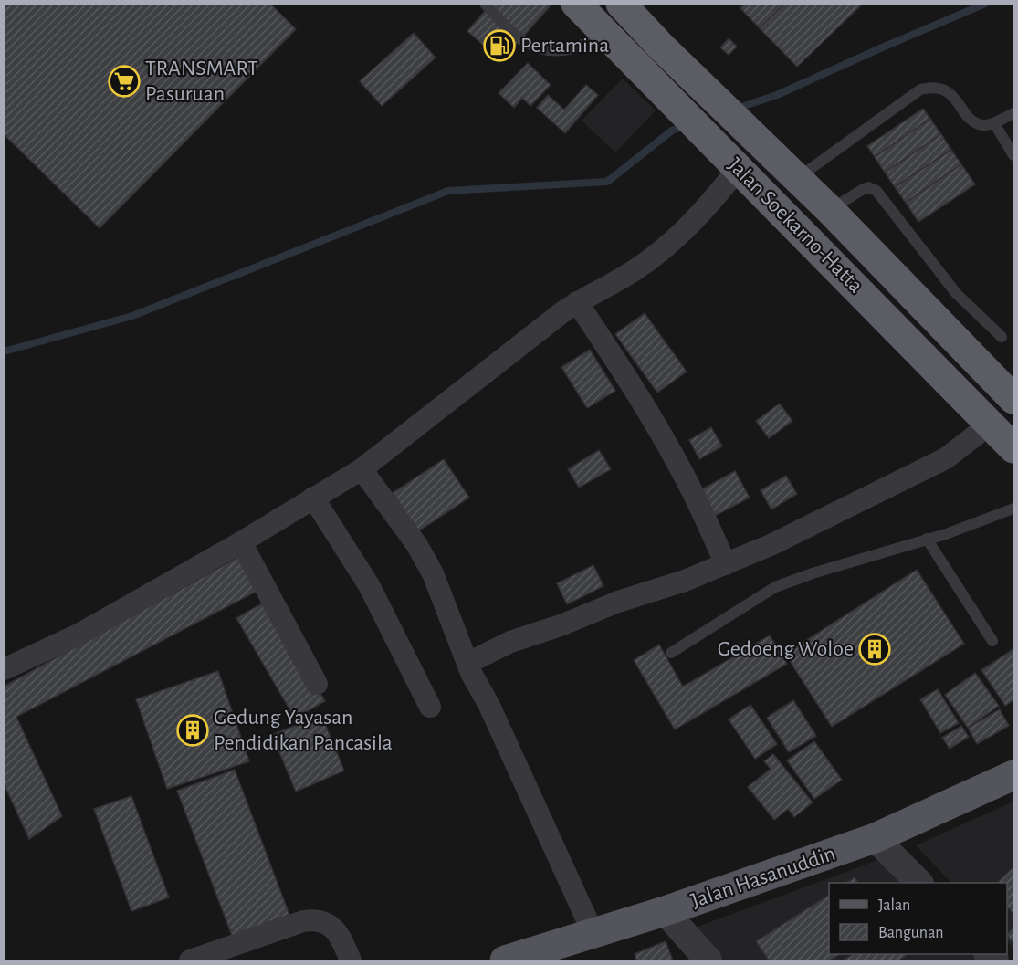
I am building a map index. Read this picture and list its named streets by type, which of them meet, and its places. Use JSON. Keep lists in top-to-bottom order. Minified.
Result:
{"streets":{"highway":["Jalan Soekarno-Hatta"],"main road":["Jalan Hasanuddin"]},"places":{"fuel station":["Pertamina"],"supermarket":["TRANSMART Pasuruan"],"building":["Gedoeng Woloe","Gedung Yayasan Pendidikan Pancasila"]},"legend":["Jalan","Bangunan"]}
